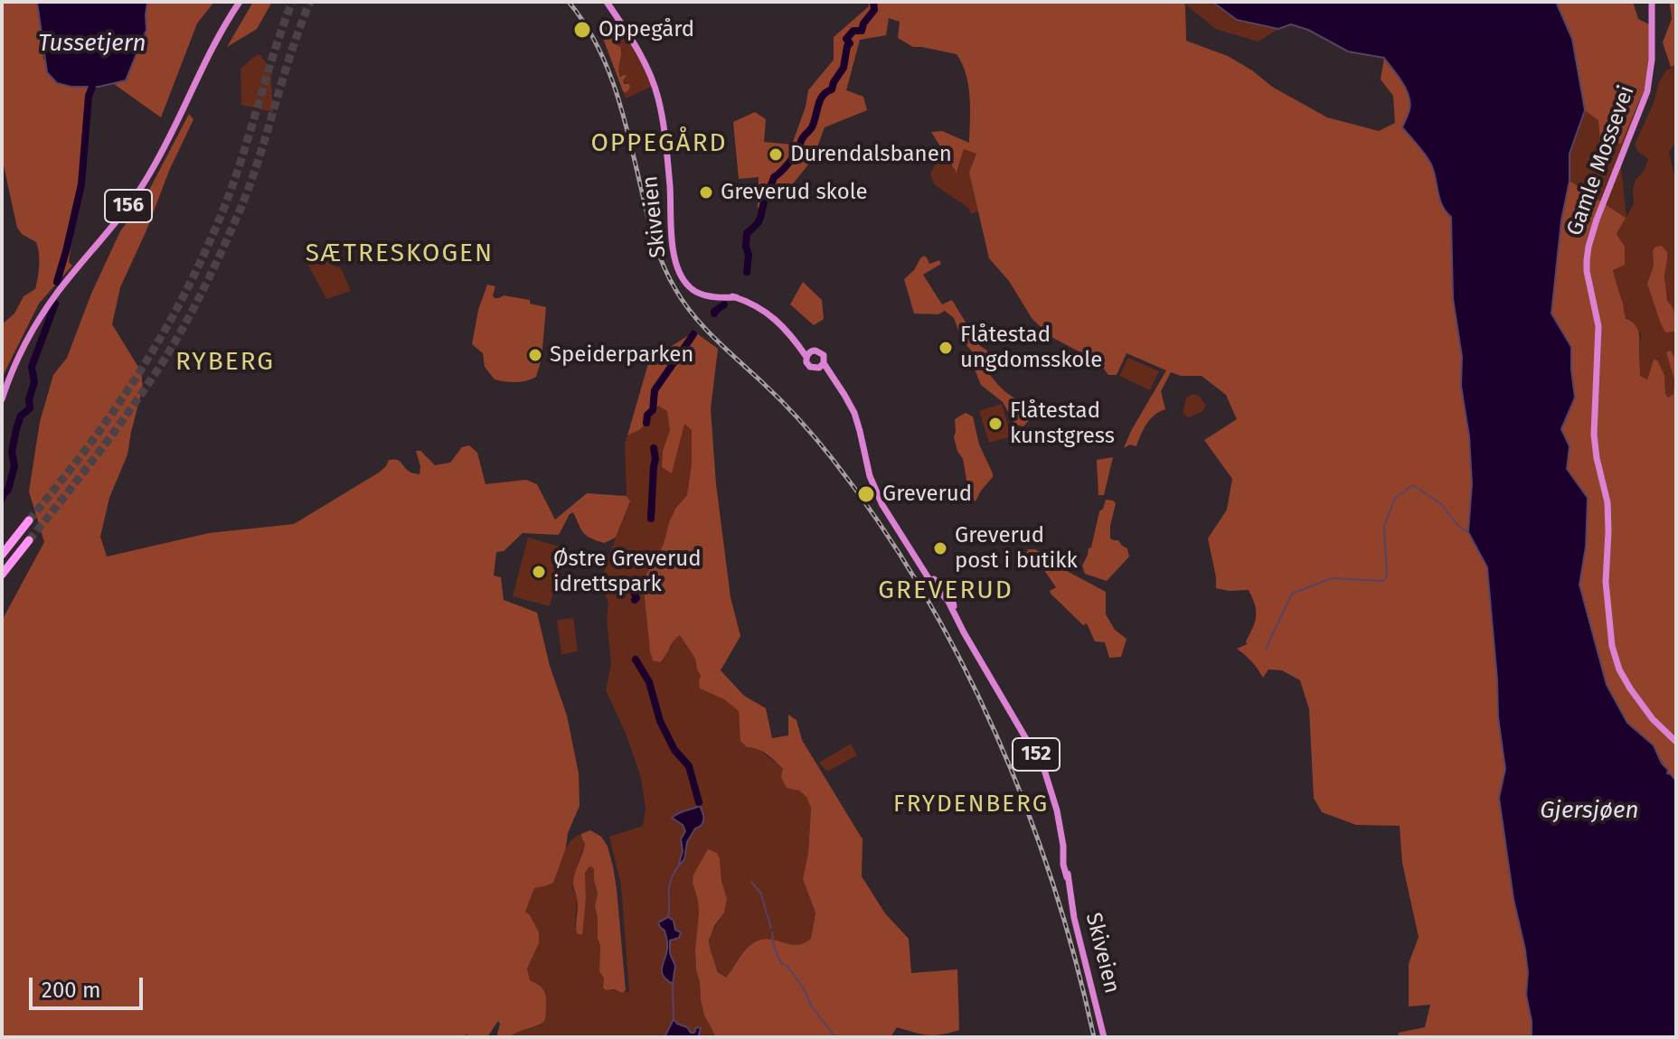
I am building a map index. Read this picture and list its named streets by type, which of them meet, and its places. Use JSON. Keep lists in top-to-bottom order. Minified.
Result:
{"streets":{"main road":["Gamle Mossevei","156","Skiveien","152"]},"crossings":[["Skiveien","152"]],"districts":["OPPEGÅRD","SÆTRESKOGEN","RYBERG","GREVERUD","FRYDENBERG"],"water":["Tussetjern","Gjersjøen"],"places":["Oppegård","Durendalsbanen","Greverud skole","Flåtestad ungdomsskole","Speiderparken","Flåtestad kunstgress","Greverud","Greverud post i butikk","Østre Greverud idrettspark"],"scale_bar":"200 m"}
